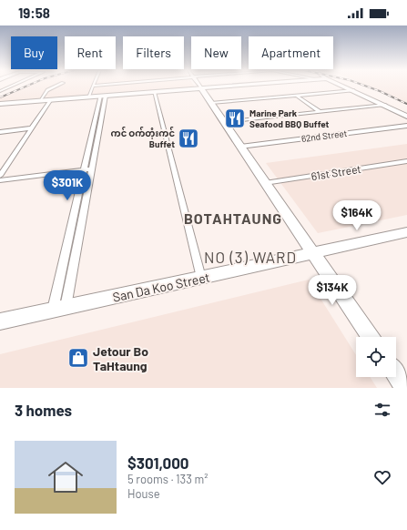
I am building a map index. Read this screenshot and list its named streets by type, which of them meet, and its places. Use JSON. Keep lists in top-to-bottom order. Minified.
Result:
{"streets":{"main road":["San Da Koo Street"],"street":["62nd Street","61st Street"]},"districts":["BOTAHTAUNG","NO (3) WARD"],"places":{"restaurant":["Marine Park Seafood BBQ Buffet","ကင် ဝက်တုံးကင် Buffet"],"shop":["Jetour Bo TaHtaung"]},"page":{"status":"19:58","chip":["Buy","Rent","Filters","New","Apartment"],"price":["$301K","$164K","$134K"],"heading":"3 homes","list":[{"name":"$301,000","note":"5 rooms · 133 m² · House"}]}}
